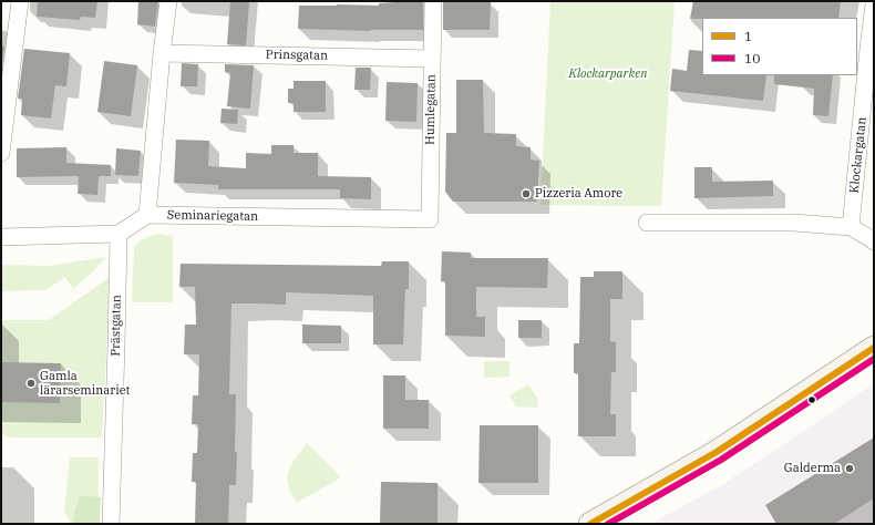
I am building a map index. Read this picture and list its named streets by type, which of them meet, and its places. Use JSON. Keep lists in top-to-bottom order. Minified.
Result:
{"streets":{"street":["Prinsgatan","Humlegatan","Klockargatan","Seminariegatan","Prästgatan"]},"crossings":[["Prinsgatan","Humlegatan"],["Humlegatan","Seminariegatan"]],"parks":["Klockarparken"],"places":["Pizzeria Amore","Gamla lärarseminariet","Galderma"],"lines":["transit line 1","transit line 10"],"legend":["1","10"]}
